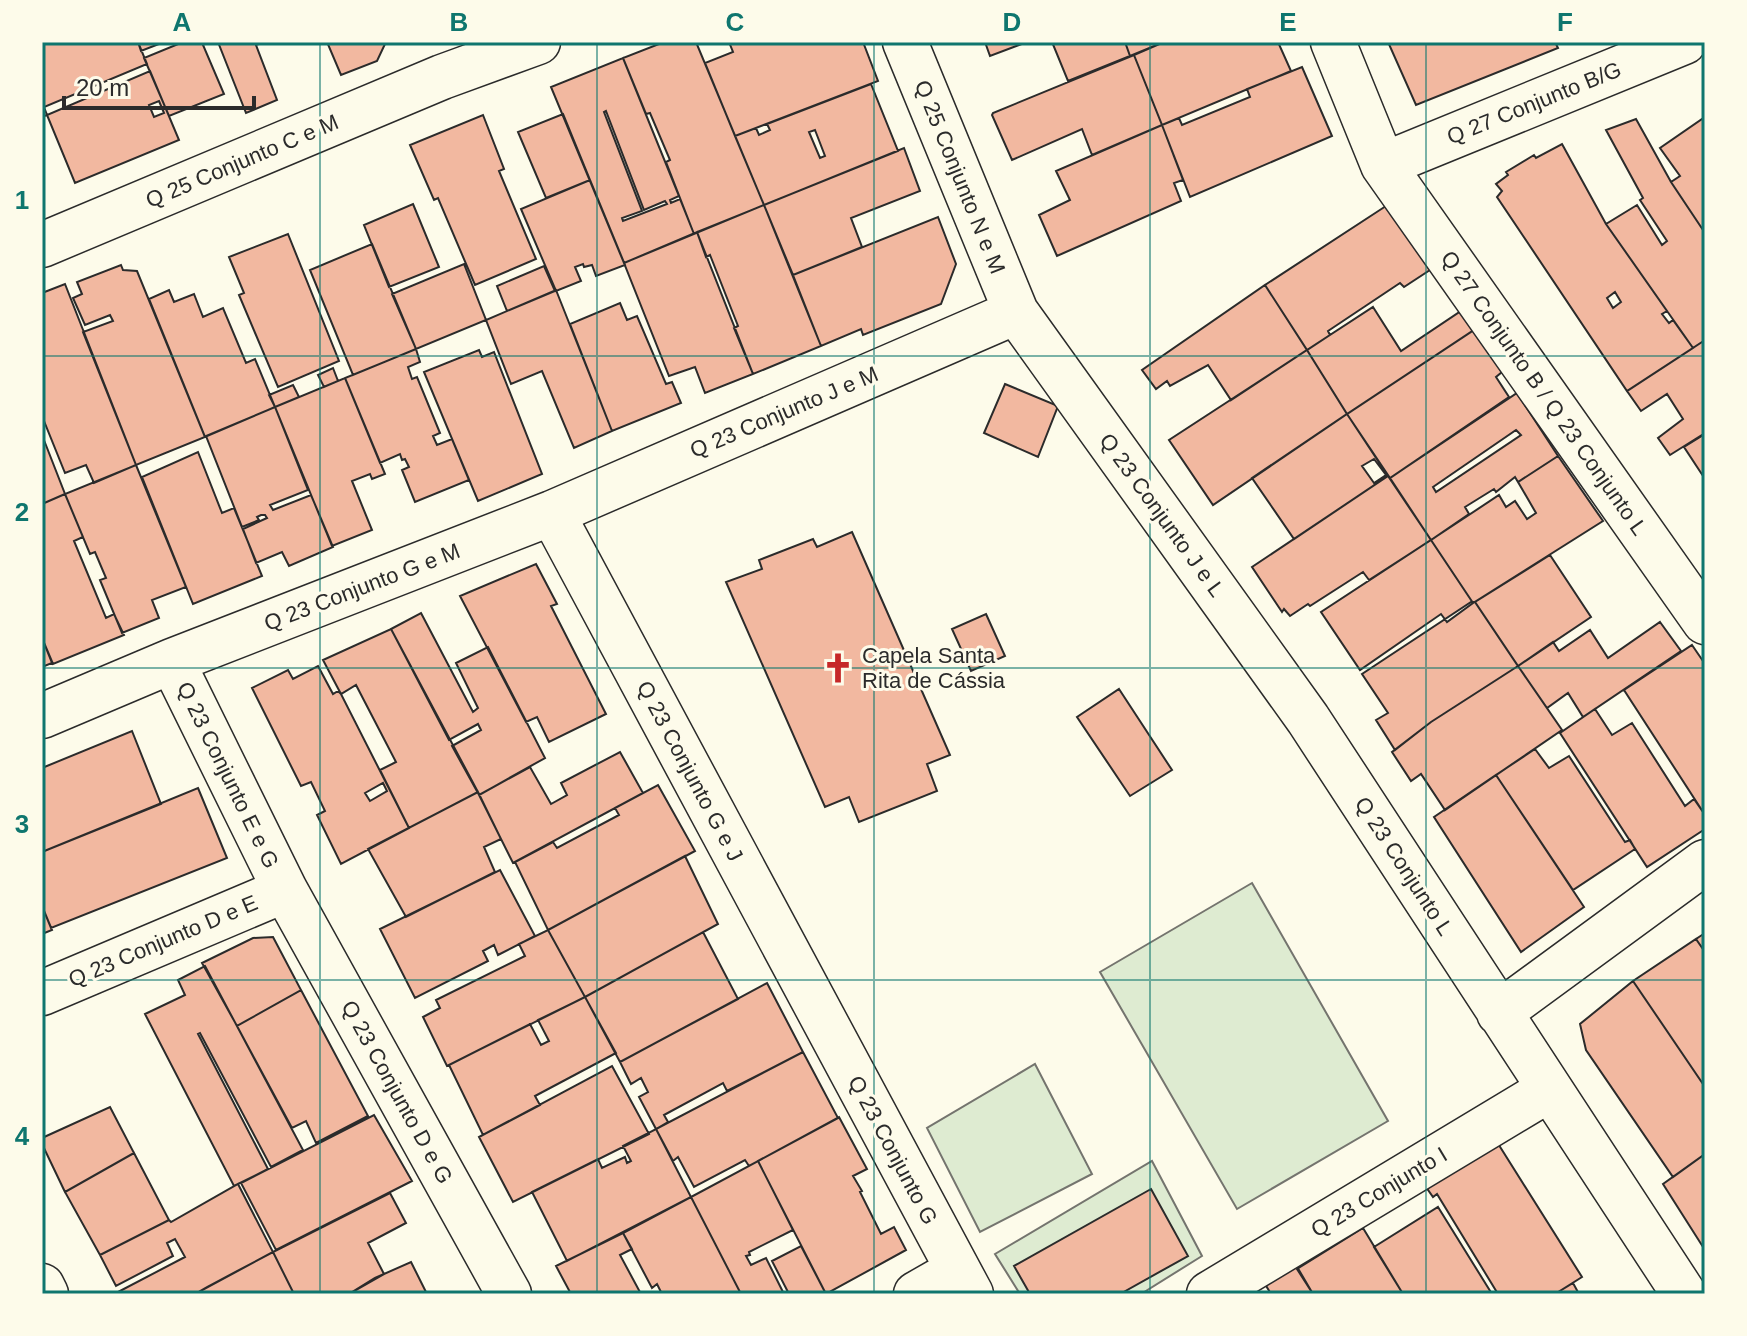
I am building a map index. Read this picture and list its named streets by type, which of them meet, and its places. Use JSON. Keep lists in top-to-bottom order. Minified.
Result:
{"streets":{"street":["Q 27 Conjunto B/G","Q 25 Conjunto C e M","Q 25 Conjunto N e M","Q 27 Conjunto B / Q 23 Conjunto L","Q 23 Conjunto J e M","Q 23 Conjunto J e L","Q 23 Conjunto G e M","Q 23 Conjunto G e J","Q 23 Conjunto E e G","Q 23 Conjunto L","Q 23 Conjunto D e E","Q 23 Conjunto D e G","Q 23 Conjunto G","Q 23 Conjunto I"]},"crossings":[["Q 27 Conjunto B/G","Q 27 Conjunto B / Q 23 Conjunto L"],["Q 25 Conjunto N e M","Q 23 Conjunto J e M"],["Q 25 Conjunto N e M","Q 23 Conjunto J e L"],["Q 23 Conjunto J e M","Q 23 Conjunto J e L"],["Q 23 Conjunto J e M","Q 23 Conjunto G e M"],["Q 23 Conjunto J e M","Q 23 Conjunto G e J"],["Q 23 Conjunto J e L","Q 23 Conjunto L"],["Q 23 Conjunto G e M","Q 23 Conjunto G e J"],["Q 23 Conjunto G e M","Q 23 Conjunto E e G"],["Q 23 Conjunto G e J","Q 23 Conjunto G"],["Q 23 Conjunto E e G","Q 23 Conjunto D e E"],["Q 23 Conjunto E e G","Q 23 Conjunto D e G"],["Q 23 Conjunto L","Q 23 Conjunto I"],["Q 23 Conjunto D e E","Q 23 Conjunto D e G"]],"places":{"church":["Capela Santa Rita de Cássia"]},"scale_bar":"20 m","grid":{"columns":["A","B","C","D","E","F"],"rows":["1","2","3","4"]}}
